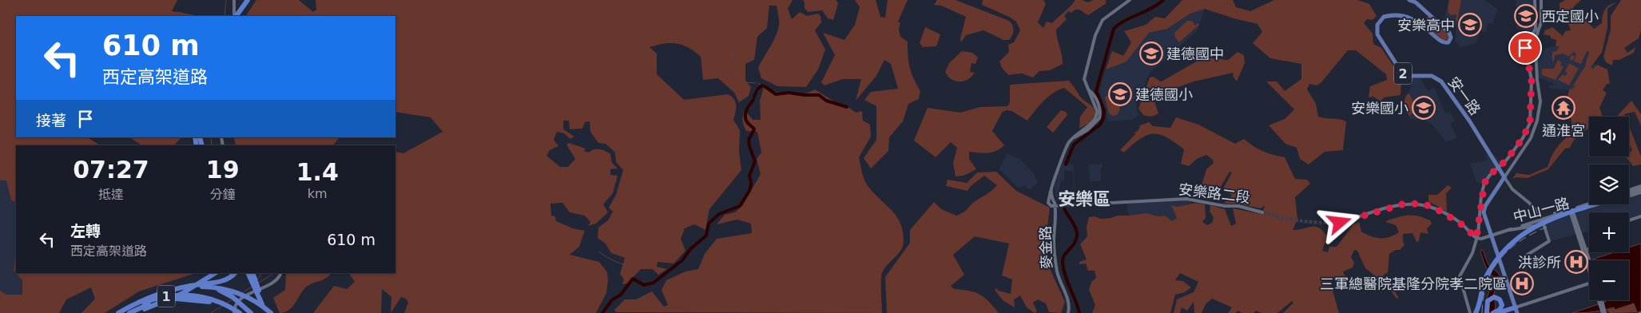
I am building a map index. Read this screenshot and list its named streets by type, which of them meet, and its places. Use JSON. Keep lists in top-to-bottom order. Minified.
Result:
{"streets":{"highway":["1"],"main road":["2","安一路"],"street":["安樂路二段","中山一路","麥金路"]},"crossings":[["安樂路二段","麥金路"]],"districts":["安樂區"],"places":{"school or university":["西定國小","安樂高中","建德國中","建德國小","安樂國小"],"temple":["通淮宮"],"hospital":["洪診所","三軍總醫院基隆分院孝二院區"]},"page":{"turn":["610 m","西定高架道路"],"then":"接著","map_buttons":["+","−"],"eta":["07:27","抵達","19","分鐘","1.4","km"],"list":[{"name":"左轉","note":"西定高架道路","value":"610 m"}]}}
